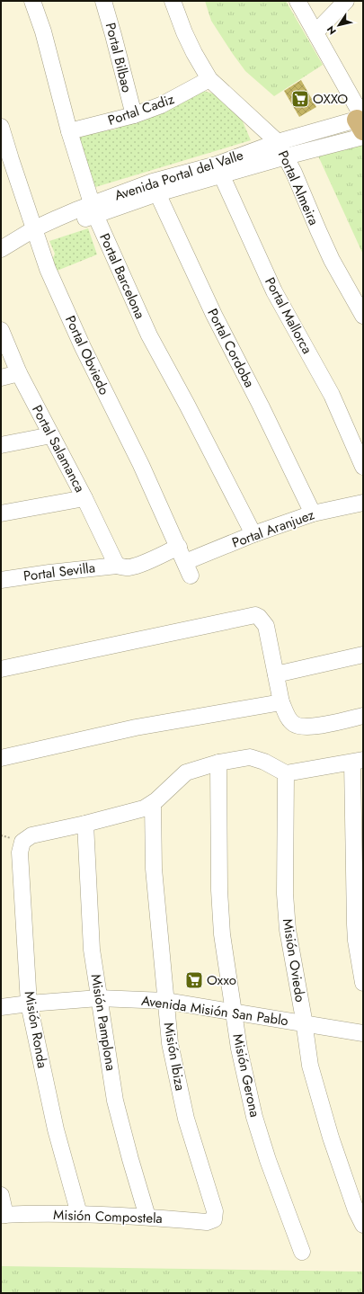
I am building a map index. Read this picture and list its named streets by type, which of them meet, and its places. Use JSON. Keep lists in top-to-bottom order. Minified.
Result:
{"streets":{"street":["Portal Bilbao","Portal Cadiz","Avenida Portal del Valle","Portal Almeira","Portal Barcelona","Portal Mallorca","Portal Cordoba","Portal Obviedo","Portal Salamanca","Portal Aranjuez","Portal Sevilla","Misión Oviedo","Avenida Misión San Pablo","Misión Pamplona","Misión Ronda","Misión Ibiza","Misión Gerona","Misión Compostela"]},"crossings":[["Portal Bilbao","Portal Cadiz"],["Portal Cadiz","Portal Almeira"],["Portal Cadiz","Portal Barcelona"],["Avenida Portal del Valle","Portal Almeira"],["Avenida Portal del Valle","Portal Barcelona"],["Avenida Portal del Valle","Portal Mallorca"],["Avenida Portal del Valle","Portal Cordoba"],["Avenida Portal del Valle","Portal Obviedo"],["Portal Barcelona","Portal Aranjuez"],["Portal Cordoba","Portal Aranjuez"],["Portal Obviedo","Portal Aranjuez"],["Portal Obviedo","Portal Sevilla"],["Portal Salamanca","Portal Sevilla"],["Misión Oviedo","Avenida Misión San Pablo"],["Avenida Misión San Pablo","Misión Pamplona"],["Avenida Misión San Pablo","Misión Ronda"],["Avenida Misión San Pablo","Misión Ibiza"],["Avenida Misión San Pablo","Misión Gerona"],["Misión Pamplona","Misión Ronda"],["Misión Pamplona","Misión Compostela"],["Misión Ronda","Misión Compostela"],["Misión Ibiza","Misión Compostela"]],"places":{"supermarket":["OXXO","Oxxo"]},"north":"bottom left"}
